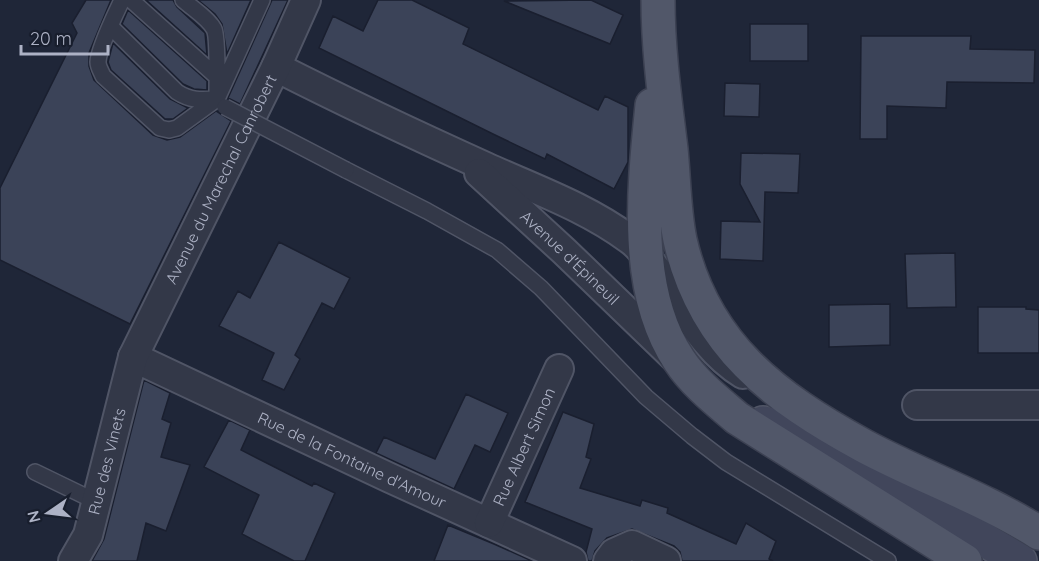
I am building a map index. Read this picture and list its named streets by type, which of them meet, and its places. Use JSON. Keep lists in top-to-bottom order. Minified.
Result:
{"streets":{"street":["Avenue du Marechal Canrobert","Avenue d'Épineuil","Rue Albert Simon","Rue de la Fontaine d'Amour","Rue des Vinets"]},"crossings":[["Avenue du Marechal Canrobert","Avenue d'Épineuil"],["Avenue du Marechal Canrobert","Rue de la Fontaine d'Amour"],["Avenue du Marechal Canrobert","Rue des Vinets"],["Rue Albert Simon","Rue de la Fontaine d'Amour"],["Rue de la Fontaine d'Amour","Rue des Vinets"]],"scale_bar":"20 m","north":"left"}
